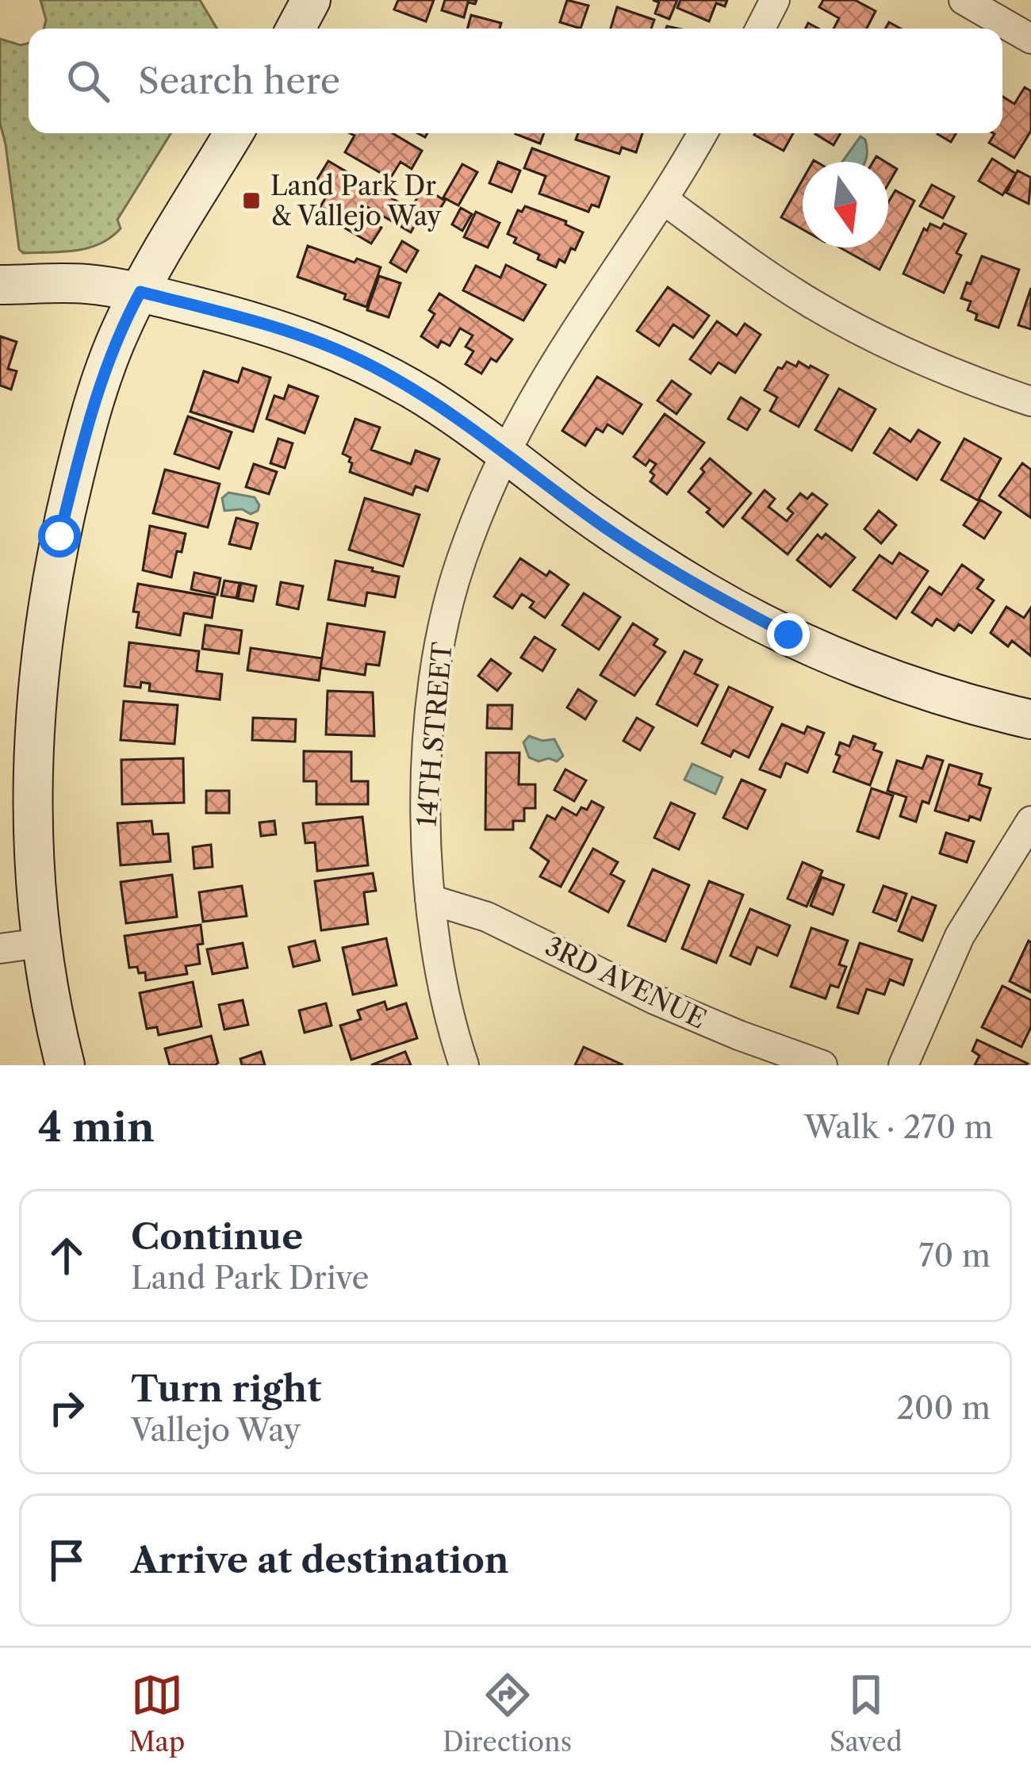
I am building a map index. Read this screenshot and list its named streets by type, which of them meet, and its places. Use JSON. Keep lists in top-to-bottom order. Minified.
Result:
{"streets":{"street":["14TH STREET","3RD AVENUE"]},"crossings":[["14TH STREET","3RD AVENUE"]],"places":{"transit":["Land Park Dr & Vallejo Way"]},"north":"bottom","page":{"search":"Search here","heading":["4 min","Walk · 270 m"],"list":[["Continue","Land Park Drive","70 m"],["Turn right","Vallejo Way","200 m"],"Arrive at destination"],"nav":["Map","Directions","Saved"]}}
